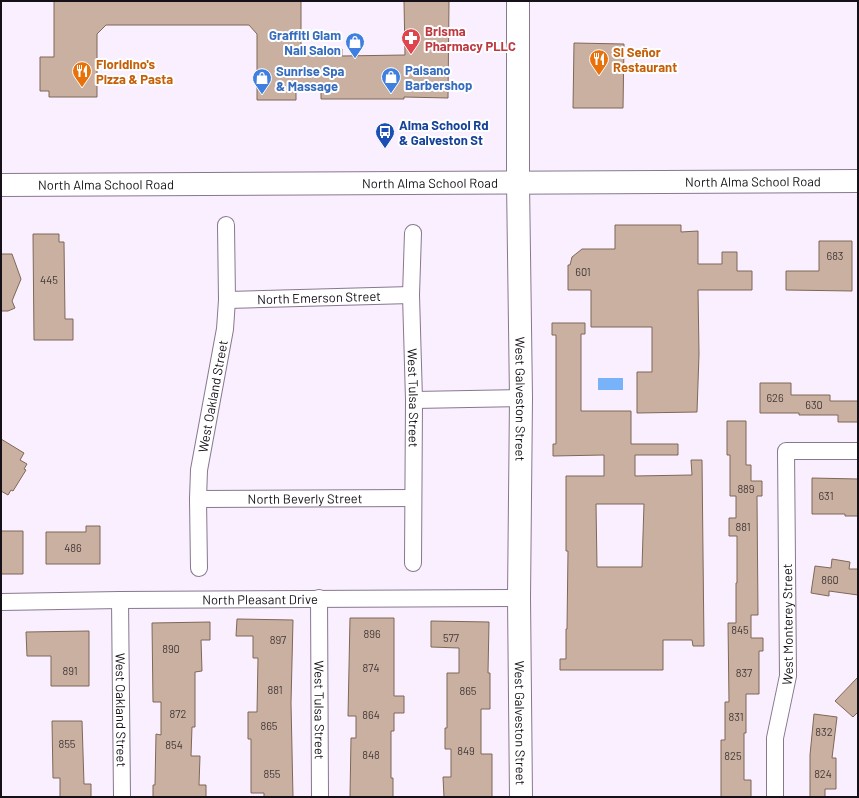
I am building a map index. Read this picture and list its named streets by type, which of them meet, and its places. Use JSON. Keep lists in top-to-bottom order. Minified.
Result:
{"streets":{"main road":["North Alma School Road","West Galveston Street"],"street":["North Emerson Street","West Oakland Street","West Tulsa Street","North Beverly Street","North Pleasant Drive","West Monterey Street"]},"crossings":[["North Alma School Road","West Galveston Street"],["North Emerson Street","West Oakland Street"],["North Emerson Street","West Tulsa Street"],["West Oakland Street","North Beverly Street"],["West Oakland Street","North Pleasant Drive"],["West Tulsa Street","North Beverly Street"],["West Tulsa Street","North Pleasant Drive"],["West Galveston Street","North Pleasant Drive"]],"places":{"pharmacy":["Brisma Pharmacy PLLC"],"shop":["Graffiti Glam Nail Salon","Paisano Barbershop","Sunrise Spa & Massage"],"restaurant":["Si Señor Restaurant","Floridino's Pizza & Pasta"],"bus stop":["Alma School Rd & Galveston St"]},"house_numbers":["683","601","445","626","630","889","631","881","486","860","845","896","577","897","890","874","891","837","881","865","872","864","831","865","832","855","854","849","848","825","855","824"]}
